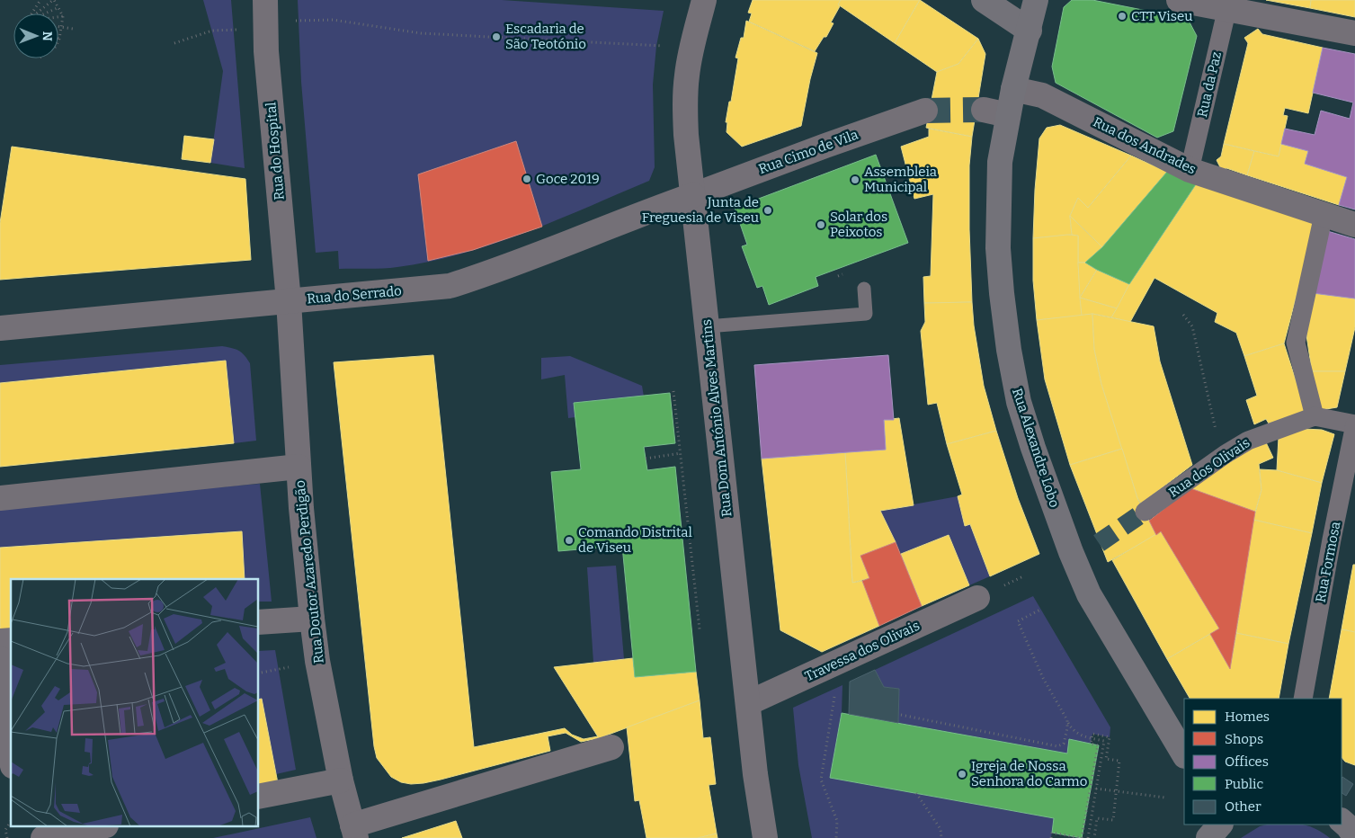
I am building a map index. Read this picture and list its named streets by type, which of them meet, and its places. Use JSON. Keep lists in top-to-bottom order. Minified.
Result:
{"streets":{"main road":["Rua Alexandre Lobo"],"street":["Rua da Paz","Rua dos Andrades","Rua do Hospital","Rua Cimo de Vila","Rua do Serrado","Rua Dom António Alves Martins","Rua dos Olivais","Rua Formosa","Rua Doutor Azaredo Perdigão","Travessa dos Olivais"]},"crossings":[["Rua da Paz","Rua dos Andrades"],["Rua dos Andrades","Rua Alexandre Lobo"],["Rua do Hospital","Rua do Serrado"],["Rua do Hospital","Rua Doutor Azaredo Perdigão"],["Rua Cimo de Vila","Rua do Serrado"],["Rua Cimo de Vila","Rua Dom António Alves Martins"],["Rua do Serrado","Rua Dom António Alves Martins"],["Rua do Serrado","Rua Doutor Azaredo Perdigão"],["Rua Dom António Alves Martins","Travessa dos Olivais"]],"places":["CTT Viseu","Escadaria de São Teotónio","Goce 2019","Assembleia Municipal","Junta de Freguesia de Viseu","Solar dos Peixotos","Comando Distrital de Viseu","Igreja de Nossa Senhora do Carmo"],"legend":["Homes","Shops","Offices","Public","Other"],"north":"right"}
